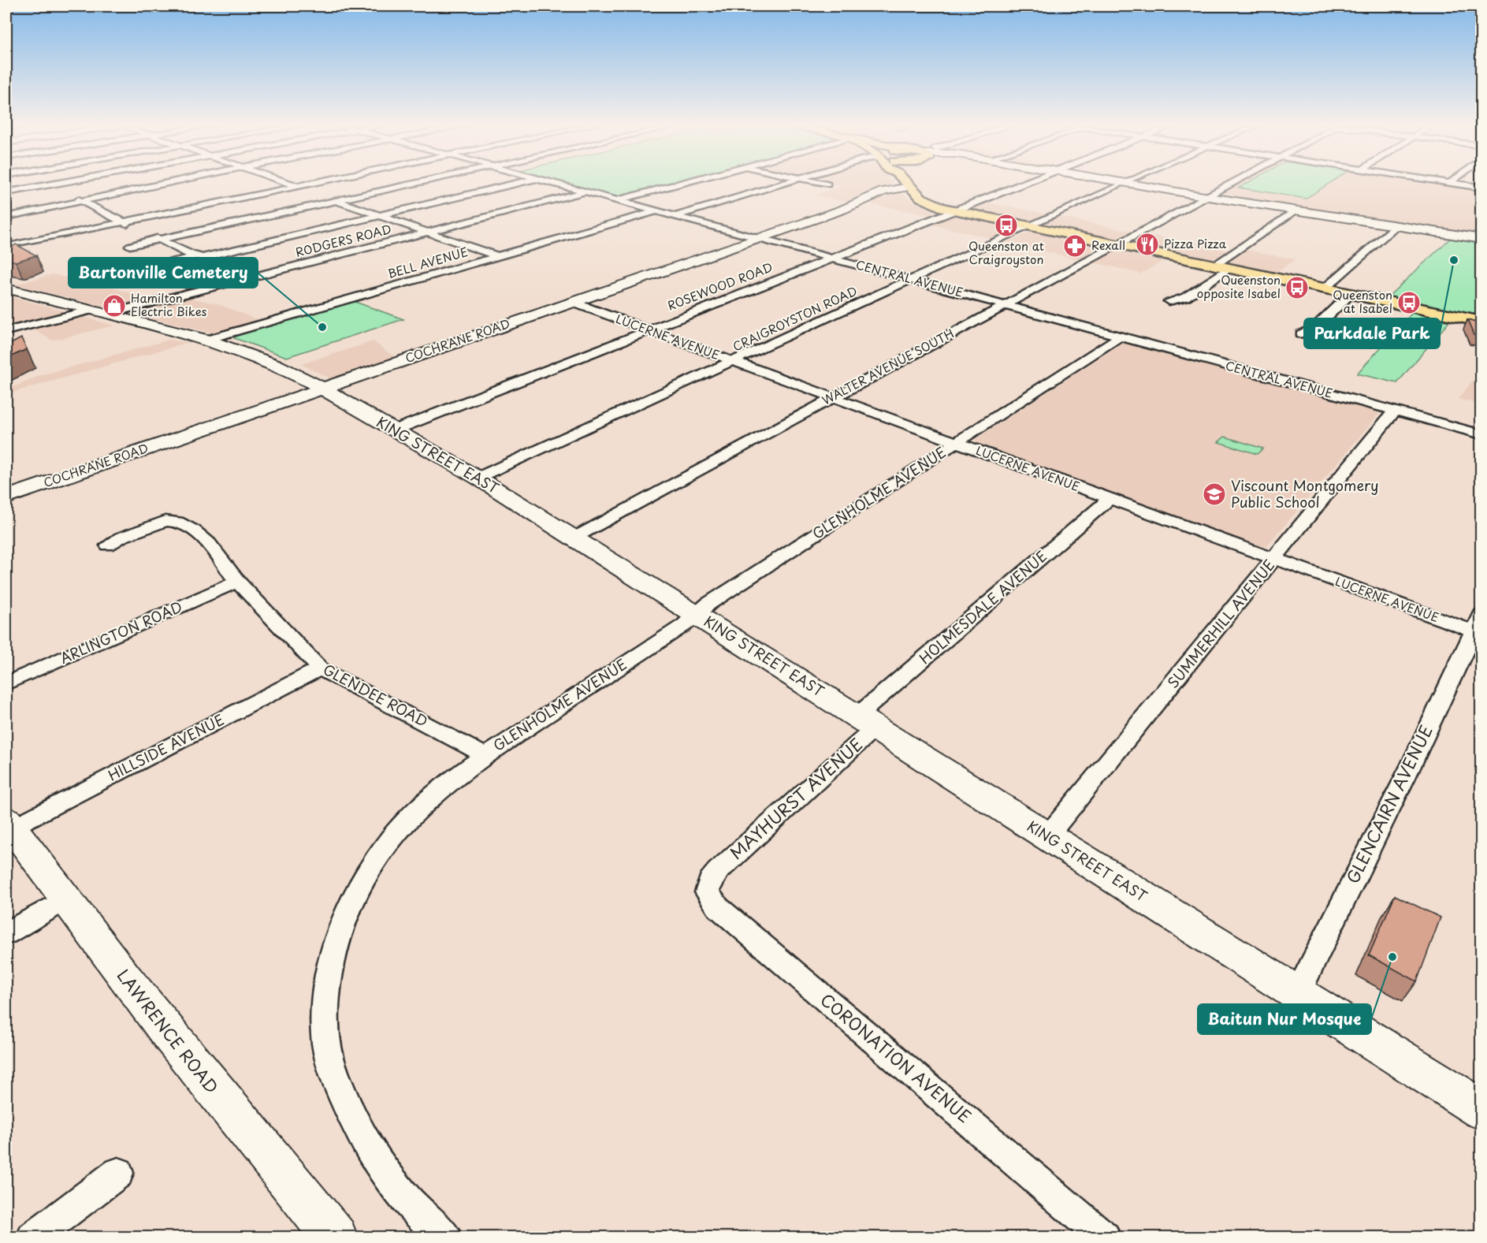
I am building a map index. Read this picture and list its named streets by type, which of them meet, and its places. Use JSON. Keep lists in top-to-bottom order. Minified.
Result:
{"streets":{"street":["RODGERS ROAD","BELL AVENUE","CENTRAL AVENUE","ROSEWOOD ROAD","CRAIGROYSTON ROAD","LUCERNE AVENUE","COCHRANE ROAD","WALTER AVENUE SOUTH","KING STREET EAST","GLENHOLME AVENUE","HOLMESDALE AVENUE","SUMMERHILL AVENUE","ARLINGTON ROAD","GLENDEE ROAD","HILLSIDE AVENUE","MAYHURST AVENUE","GLENCAIRN AVENUE","LAWRENCE ROAD","CORONATION AVENUE"]},"crossings":[["RODGERS ROAD","CENTRAL AVENUE"],["RODGERS ROAD","KING STREET EAST"],["BELL AVENUE","CENTRAL AVENUE"],["BELL AVENUE","KING STREET EAST"],["CENTRAL AVENUE","ROSEWOOD ROAD"],["CENTRAL AVENUE","CRAIGROYSTON ROAD"],["CENTRAL AVENUE","COCHRANE ROAD"],["CENTRAL AVENUE","WALTER AVENUE SOUTH"],["CENTRAL AVENUE","GLENHOLME AVENUE"],["CENTRAL AVENUE","SUMMERHILL AVENUE"],["ROSEWOOD ROAD","LUCERNE AVENUE"],["ROSEWOOD ROAD","KING STREET EAST"],["CRAIGROYSTON ROAD","LUCERNE AVENUE"],["CRAIGROYSTON ROAD","KING STREET EAST"],["LUCERNE AVENUE","COCHRANE ROAD"],["LUCERNE AVENUE","WALTER AVENUE SOUTH"],["LUCERNE AVENUE","GLENHOLME AVENUE"],["LUCERNE AVENUE","HOLMESDALE AVENUE"],["LUCERNE AVENUE","SUMMERHILL AVENUE"],["LUCERNE AVENUE","GLENCAIRN AVENUE"],["COCHRANE ROAD","KING STREET EAST"],["WALTER AVENUE SOUTH","KING STREET EAST"],["KING STREET EAST","GLENHOLME AVENUE"],["KING STREET EAST","HOLMESDALE AVENUE"],["KING STREET EAST","SUMMERHILL AVENUE"],["KING STREET EAST","MAYHURST AVENUE"],["KING STREET EAST","GLENCAIRN AVENUE"],["GLENHOLME AVENUE","GLENDEE ROAD"],["HOLMESDALE AVENUE","MAYHURST AVENUE"],["ARLINGTON ROAD","GLENDEE ROAD"],["GLENDEE ROAD","HILLSIDE AVENUE"],["HILLSIDE AVENUE","LAWRENCE ROAD"],["MAYHURST AVENUE","CORONATION AVENUE"]],"places":{"bus stop":["Queenston at Craigroyston","Queenston opposite Isabel","Queenston at Isabel"],"restaurant":["Pizza Pizza"],"pharmacy":["Rexall"],"other":["Parkdale Park","Bartonville Cemetery","Baitun Nur Mosque"],"shop":["Hamilton Electric Bikes"],"school or university":["Viscount Montgomery Public School"]}}
